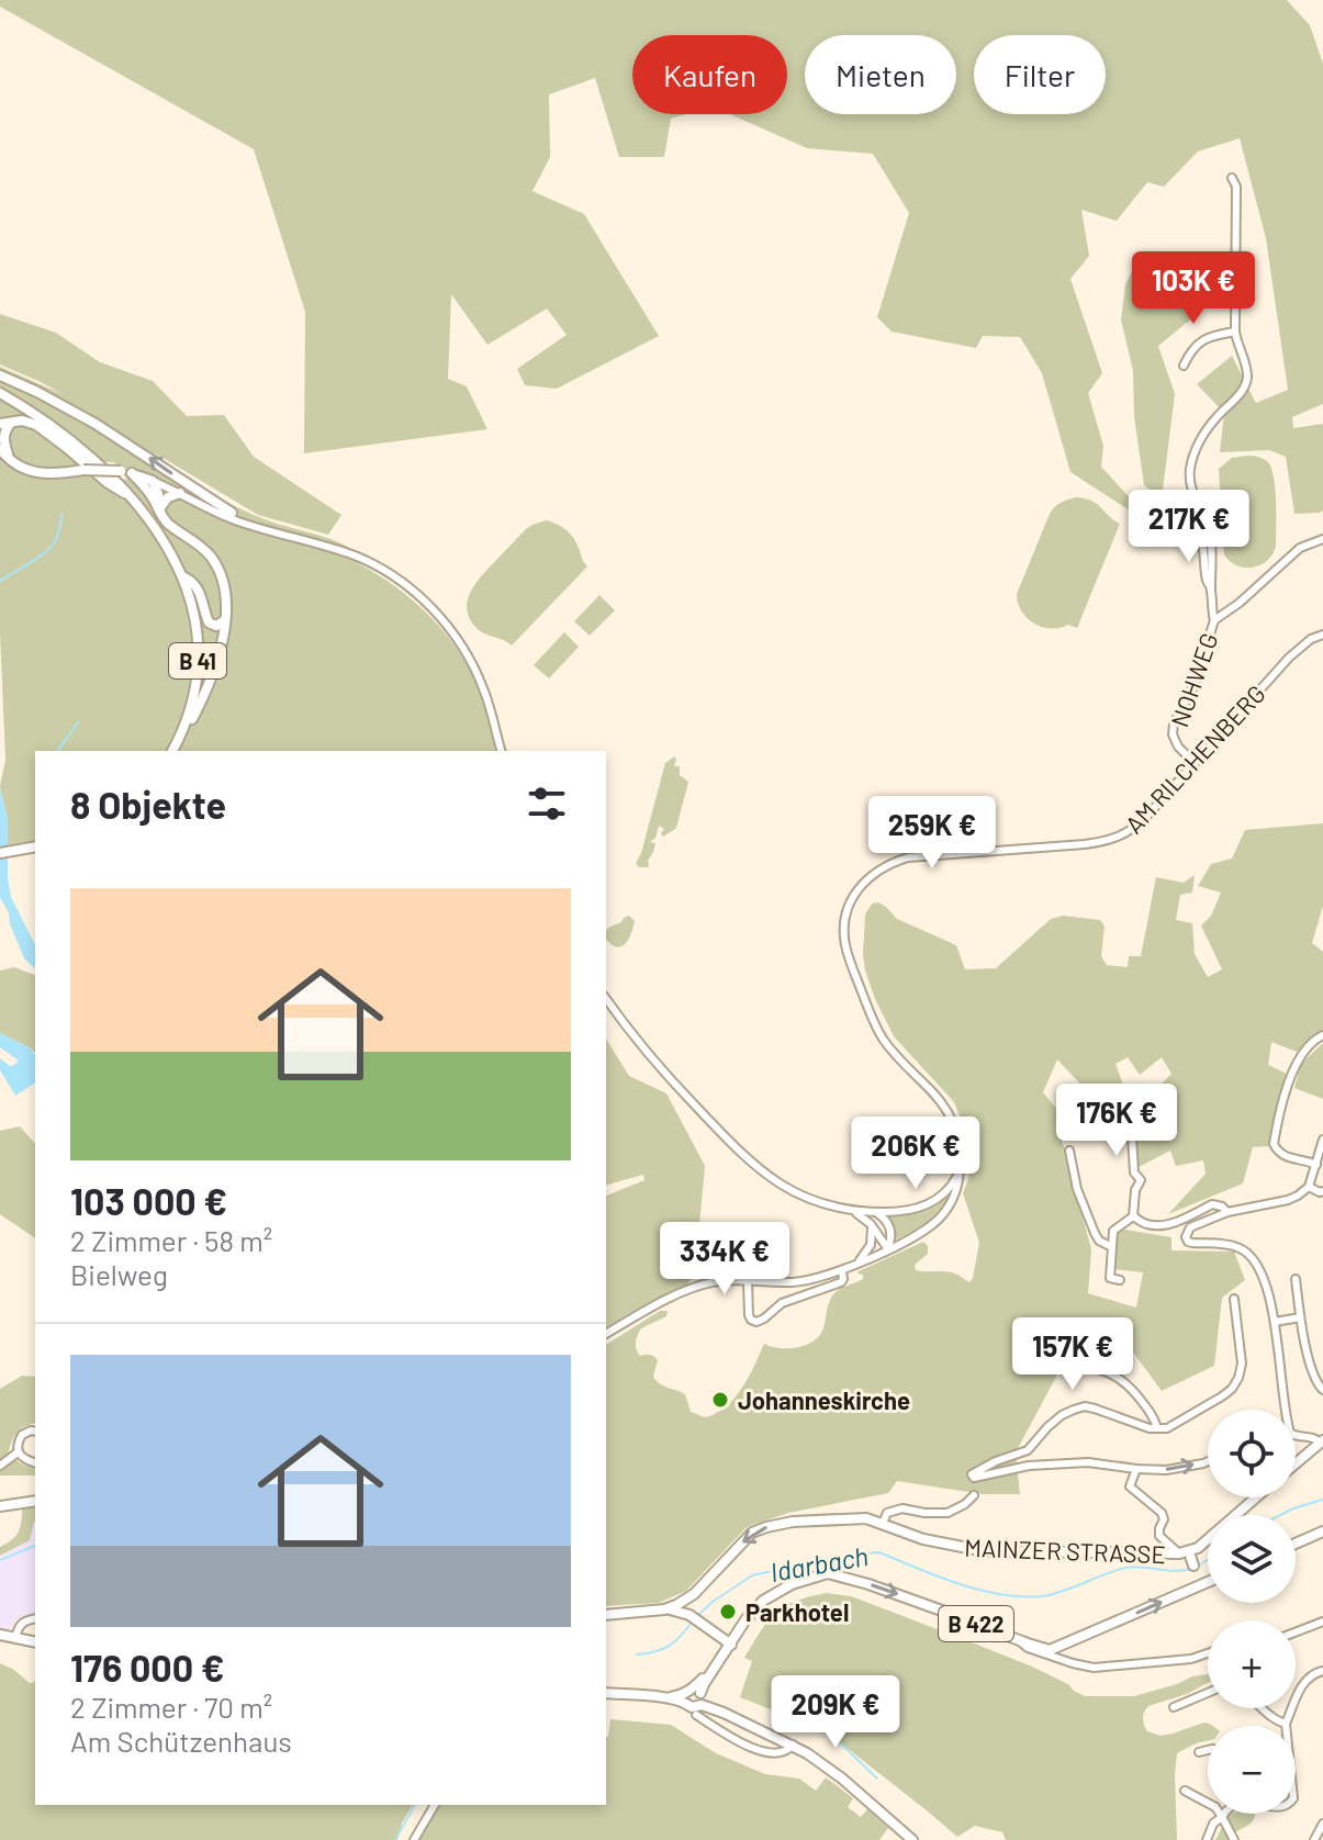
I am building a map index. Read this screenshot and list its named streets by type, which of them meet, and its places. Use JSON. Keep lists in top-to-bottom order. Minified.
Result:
{"streets":{"main road":["B 41","MAINZER STRASSE","B 422"],"street":["NOHWEG","AM RILCHENBERG"]},"crossings":[["NOHWEG","AM RILCHENBERG"]],"water":["Idarbach"],"places":["Johanneskirche","Parkhotel"],"page":{"chip":["Kaufen","Mieten","Filter"],"price":["103K €","217K €","259K €","176K €","206K €","334K €","157K €","209K €"],"heading":"8 Objekte","list":[{"name":"103 000 €","note":"2 Zimmer · 58 m² · Bielweg"},{"name":"176 000 €","note":"2 Zimmer · 70 m² · Am Schützenhaus"}],"map_buttons":["+","−"]}}
